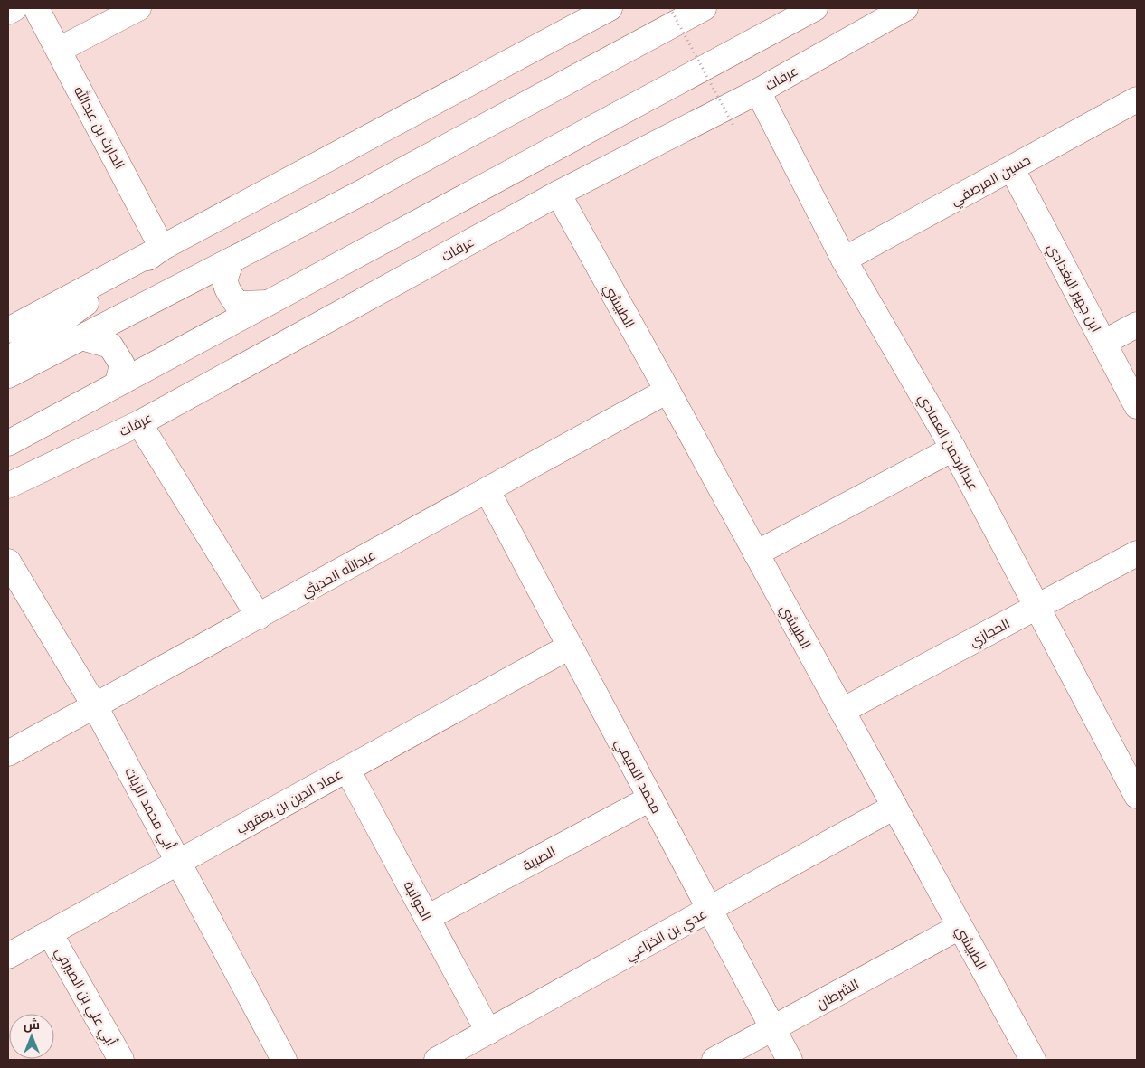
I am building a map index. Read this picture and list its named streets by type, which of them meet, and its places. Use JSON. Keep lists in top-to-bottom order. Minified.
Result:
{"streets":{"street":["عرفات","الحارث بن عبدالله","حسين المرصفي","ابن جهير البغدادي","الطبيشي","عبدالرحمن العمادي","عبدالله الحديثي","الحجازي","محمد التميمي","عماد الدين بن يعقوب","أبي محمد الزيات","الصبية","الجوانية","عدي بن الخزاعي","الشرطان","أبي علي بن الصيرفي"]},"crossings":[["عرفات","الطبيشي"],["عرفات","عبدالرحمن العمادي"],["حسين المرصفي","ابن جهير البغدادي"],["حسين المرصفي","عبدالرحمن العمادي"],["الطبيشي","عبدالله الحديثي"],["الطبيشي","الحجازي"],["الطبيشي","عدي بن الخزاعي"],["الطبيشي","الشرطان"],["عبدالرحمن العمادي","الحجازي"],["عبدالله الحديثي","محمد التميمي"],["عبدالله الحديثي","أبي محمد الزيات"],["محمد التميمي","عماد الدين بن يعقوب"],["محمد التميمي","الصبية"],["محمد التميمي","عدي بن الخزاعي"],["محمد التميمي","الشرطان"],["عماد الدين بن يعقوب","أبي محمد الزيات"],["عماد الدين بن يعقوب","الجوانية"],["عماد الدين بن يعقوب","أبي علي بن الصيرفي"],["الصبية","الجوانية"],["الجوانية","عدي بن الخزاعي"]],"north":"top"}
